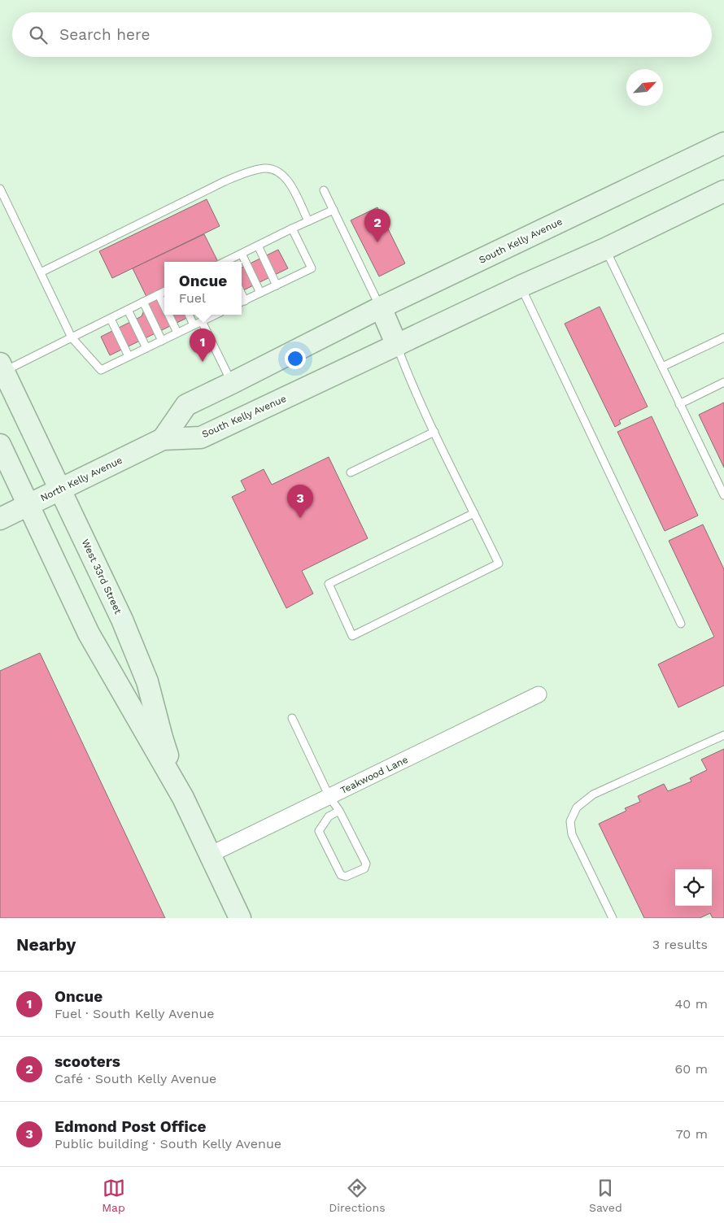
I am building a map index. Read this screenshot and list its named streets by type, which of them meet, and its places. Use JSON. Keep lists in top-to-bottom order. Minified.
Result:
{"streets":{"main road":["South Kelly Avenue","North Kelly Avenue","West 33rd Street"],"street":["Teakwood Lane"]},"crossings":[["South Kelly Avenue","North Kelly Avenue"],["North Kelly Avenue","West 33rd Street"],["West 33rd Street","Teakwood Lane"]],"north":"top right","page":{"search":"Search here","pins":["2","1","3"],"popup":["Oncue","Fuel"],"heading":["Nearby","3 results"],"list":[{"mark":"1","name":"Oncue","note":"Fuel · South Kelly Avenue","value":"40 m"},{"mark":"2","name":"scooters","note":"Café · South Kelly Avenue","value":"60 m"},{"mark":"3","name":"Edmond Post Office","note":"Public building · South Kelly Avenue","value":"70 m"}],"nav":["Map","Directions","Saved"]}}
